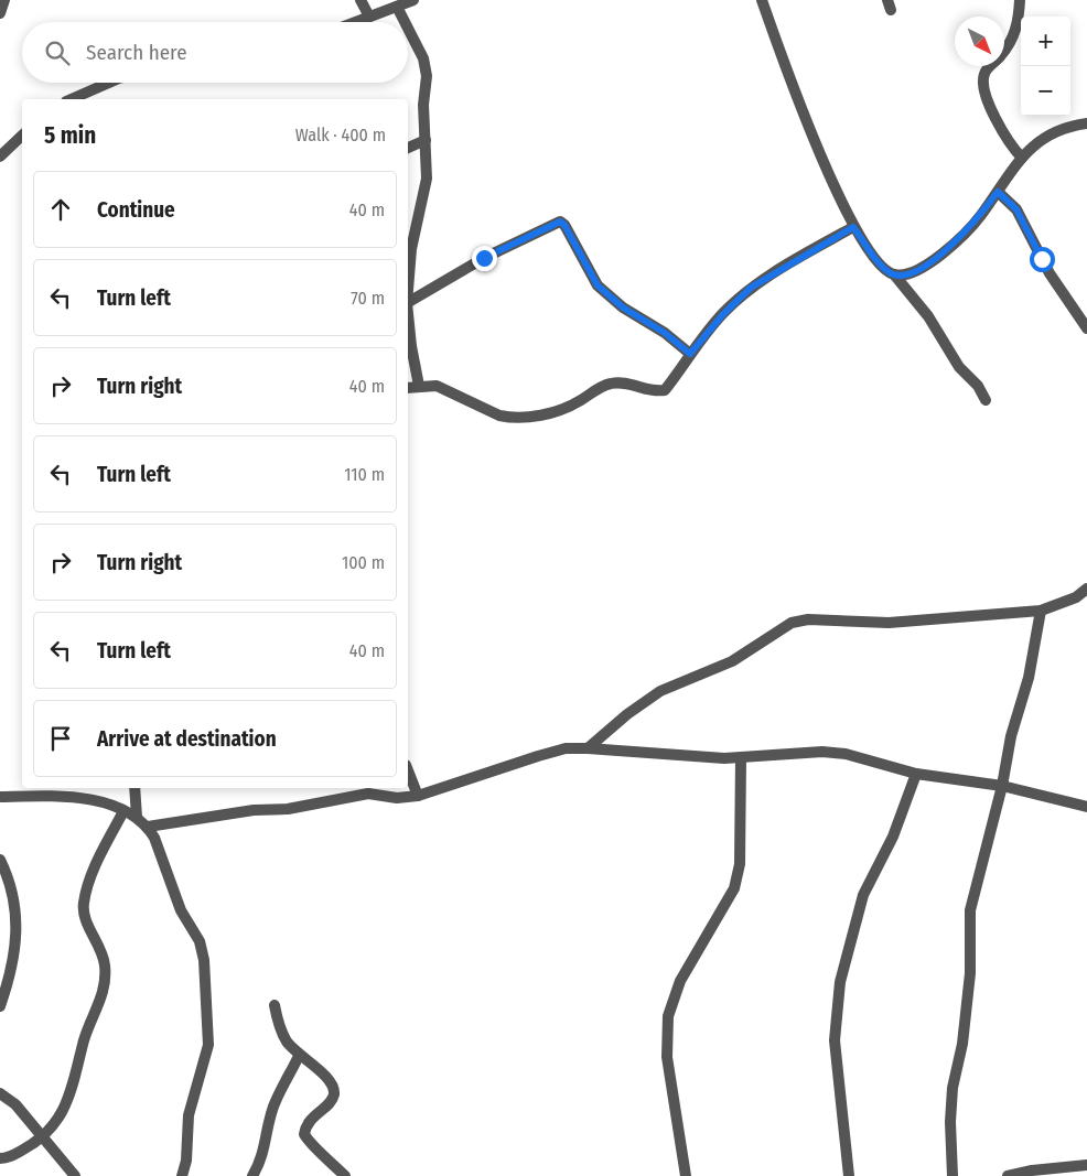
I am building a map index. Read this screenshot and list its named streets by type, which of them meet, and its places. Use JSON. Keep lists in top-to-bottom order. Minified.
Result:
{"north":"bottom right","page":{"map_buttons":["+","−"],"search":"Search here","heading":["5 min","Walk · 400 m"],"list":[["Continue","40 m"],["Turn left","70 m"],["Turn right","40 m"],["Turn left","110 m"],["Turn right","100 m"],["Turn left","40 m"],"Arrive at destination"]}}
